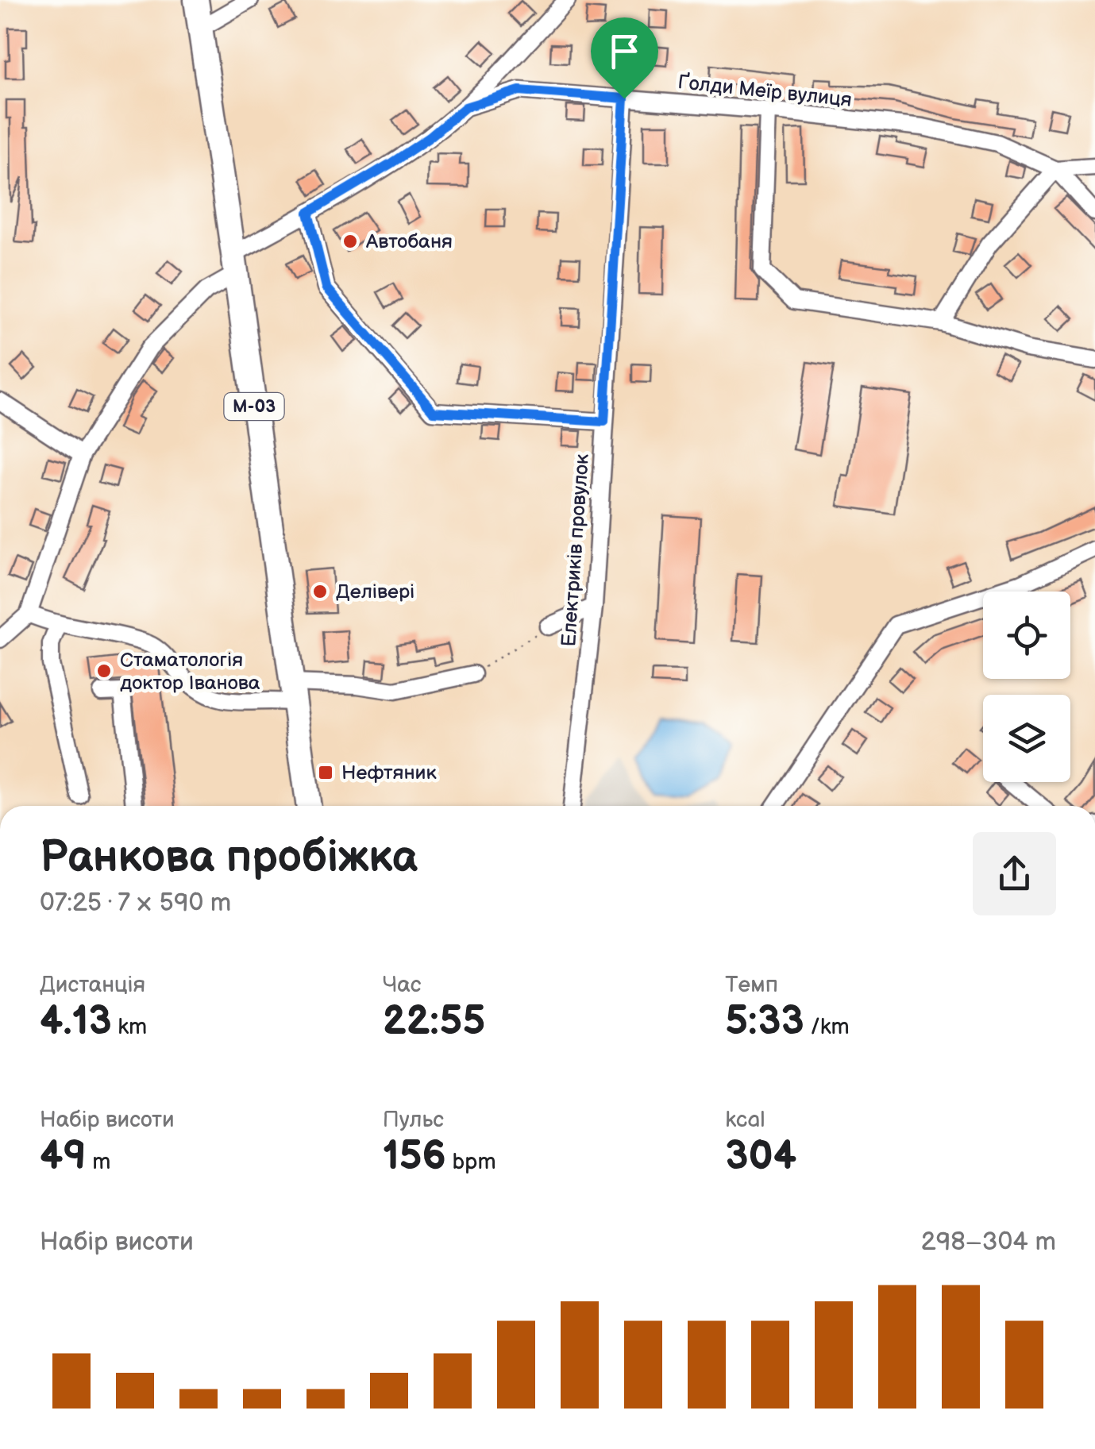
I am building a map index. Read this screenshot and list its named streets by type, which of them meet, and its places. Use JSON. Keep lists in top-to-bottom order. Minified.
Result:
{"streets":{"highway":["М-03"],"street":["Ґолди Меїр вулиця","Електриків провулок"]},"crossings":[["Ґолди Меїр вулиця","Електриків провулок"]],"places":{"other":["Автобаня","Делівері","Стаматологія доктор Іванова"],"transit":["Нефтяник"]},"page":{"heading":["Ранкова пробіжка","07:25 · 7 × 590 m"],"stats":[["Дистанція","4.13 km"],["Час","22:55"],["Темп","5:33 /km"],["Набір висоти","49 m"],["Пульс","156 bpm"],["kcal","304"]],"chart":["Набір висоти","298–304 m"]}}
